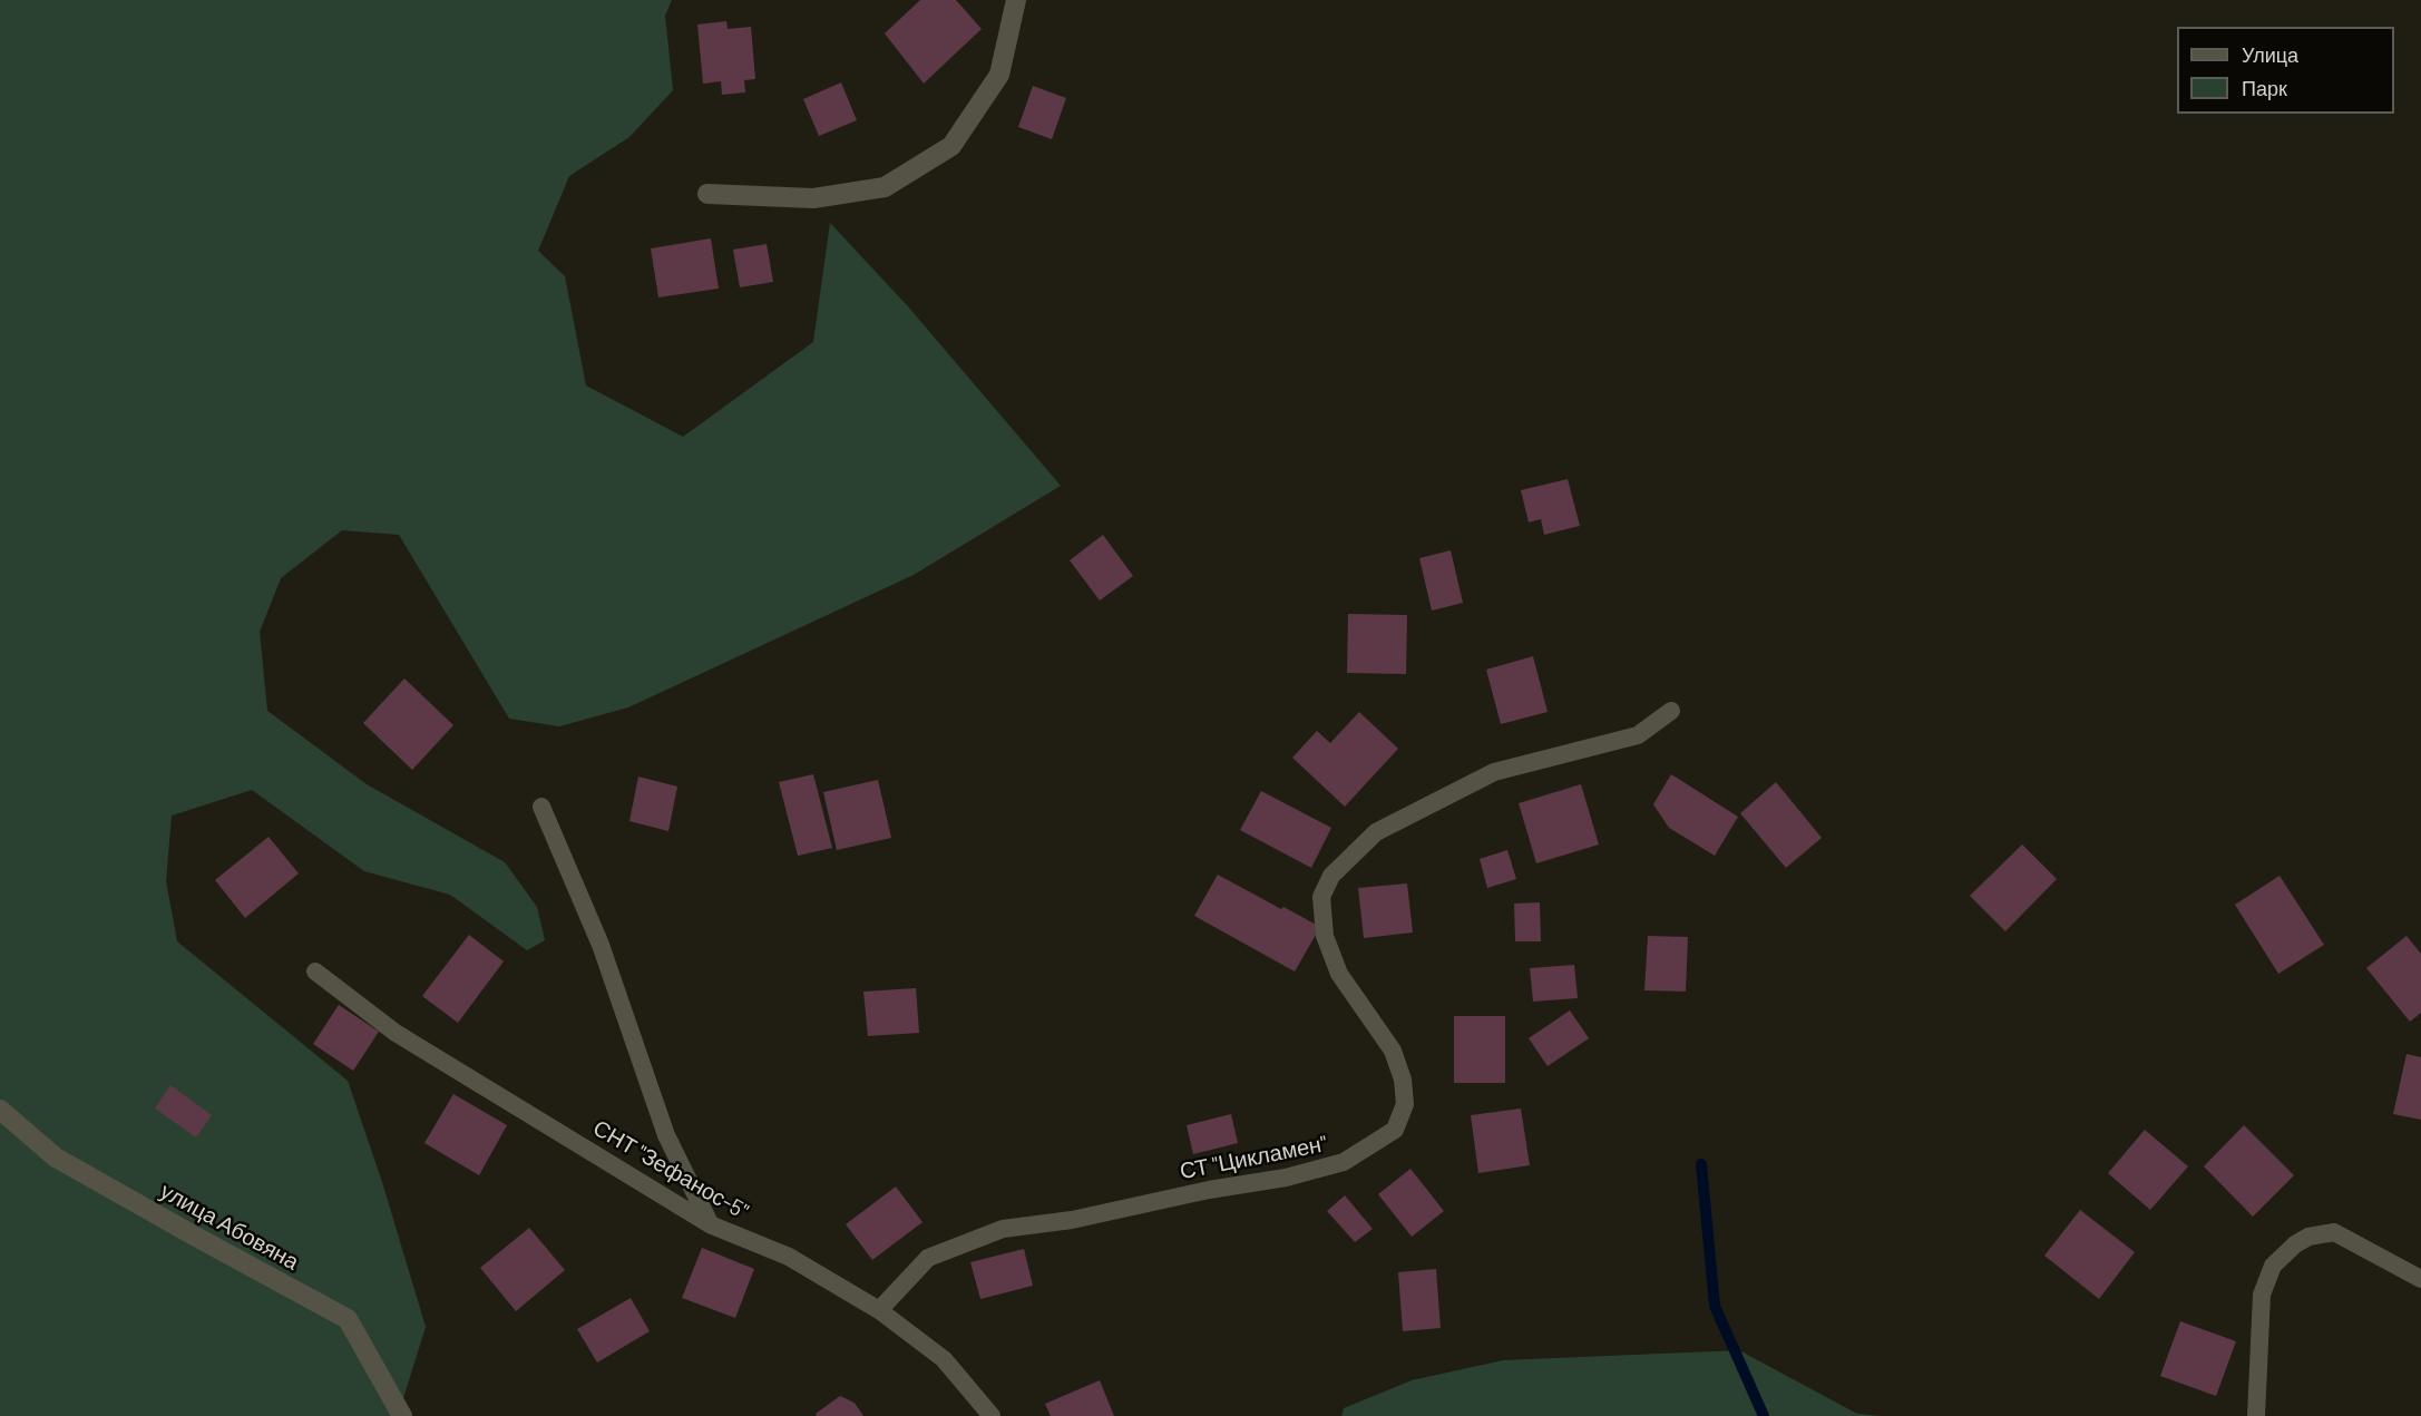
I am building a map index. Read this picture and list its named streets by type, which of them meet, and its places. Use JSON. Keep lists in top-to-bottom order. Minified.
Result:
{"streets":{"street":["улица Абовяна"],"lane":["СТ \"Цикламен\"","СНТ \"Зефанос-5\""]},"crossings":[["СТ \"Цикламен\"","СНТ \"Зефанос-5\""]],"legend":["Улица","Парк"]}
